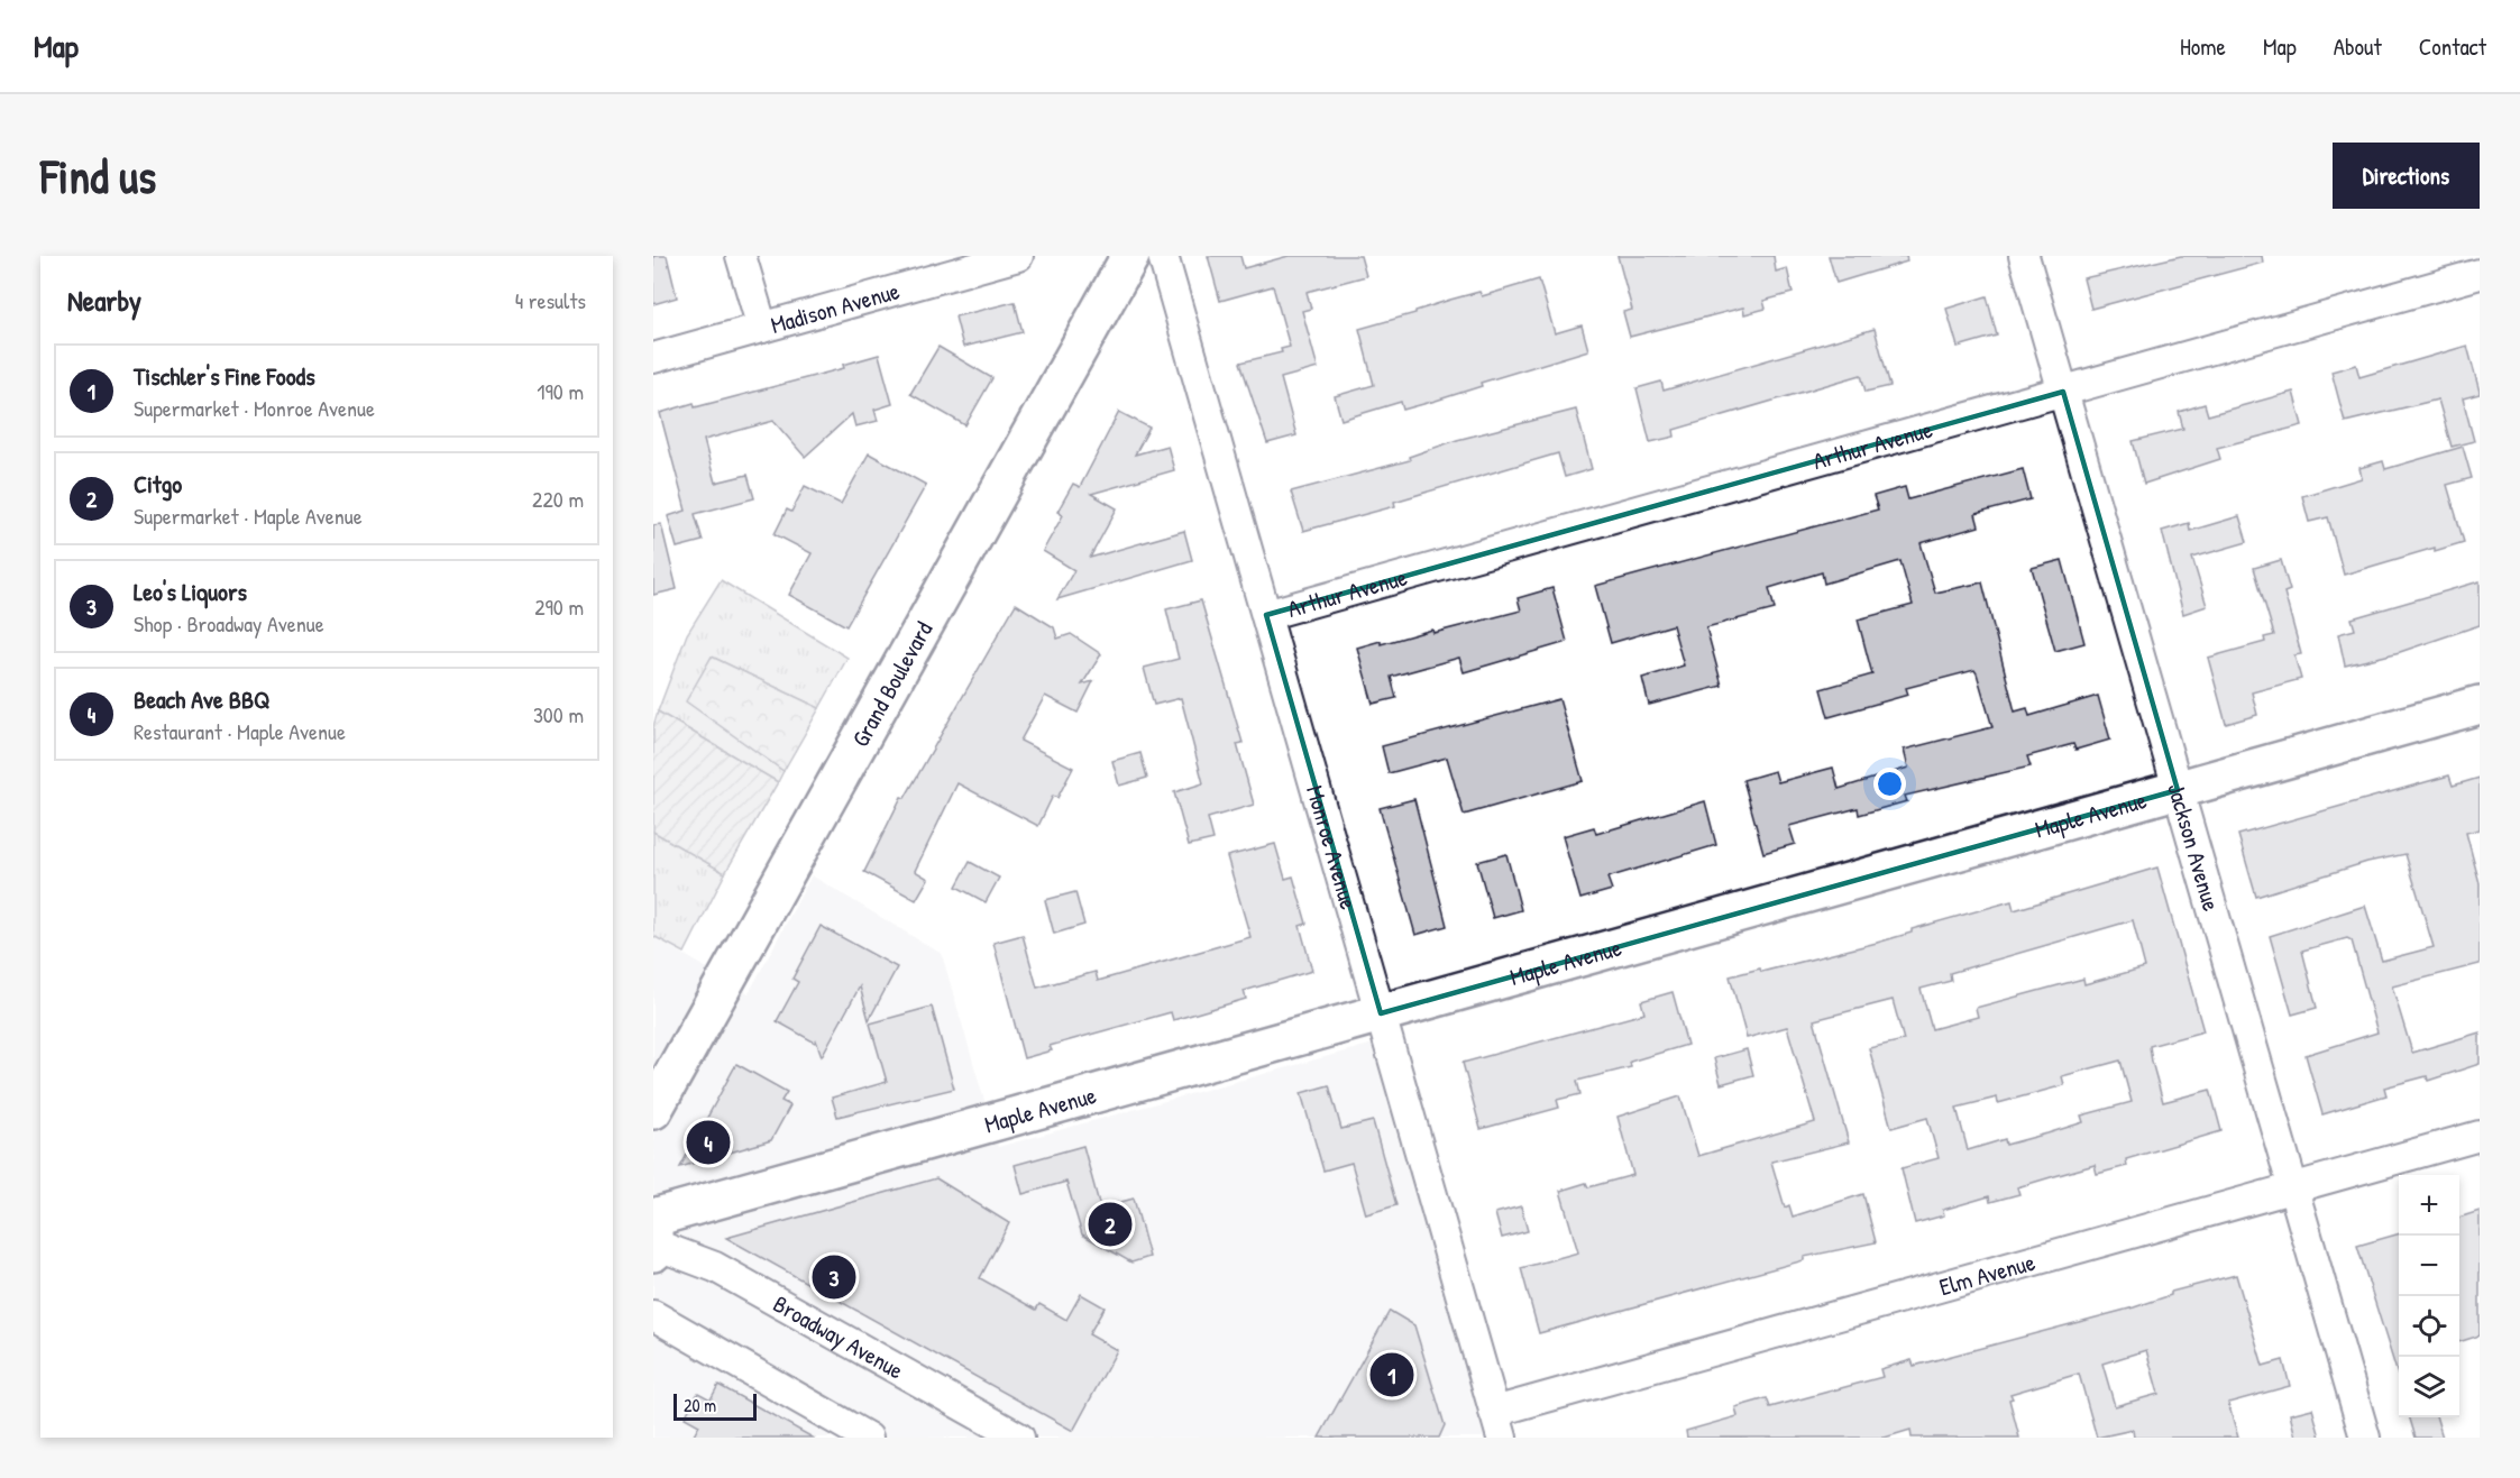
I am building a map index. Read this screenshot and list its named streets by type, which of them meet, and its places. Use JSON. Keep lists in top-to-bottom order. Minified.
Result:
{"streets":{"street":["Madison Avenue","Arthur Avenue","Grand Boulevard","Maple Avenue","Monroe Avenue","Jackson Avenue","Elm Avenue","Broadway Avenue"]},"crossings":[["Arthur Avenue","Monroe Avenue"],["Arthur Avenue","Jackson Avenue"],["Maple Avenue","Monroe Avenue"],["Maple Avenue","Jackson Avenue"],["Maple Avenue","Broadway Avenue"],["Monroe Avenue","Elm Avenue"],["Jackson Avenue","Elm Avenue"]],"scale_bar":"20 m","page":{"header":"Map","nav":["Home","Map","About","Contact"],"buttons":"Directions","title":"Find us","heading":["Nearby","4 results"],"list":[{"mark":"1","name":"Tischler's Fine Foods","note":"Supermarket · Monroe Avenue","value":"190 m"},{"mark":"2","name":"Citgo","note":"Supermarket · Maple Avenue","value":"220 m"},{"mark":"3","name":"Leo's Liquors","note":"Shop · Broadway Avenue","value":"290 m"},{"mark":"4","name":"Beach Ave BBQ","note":"Restaurant · Maple Avenue","value":"300 m"}],"pins":["4","2","3","1"],"map_buttons":["+","−"],"scale":"20 m"}}
